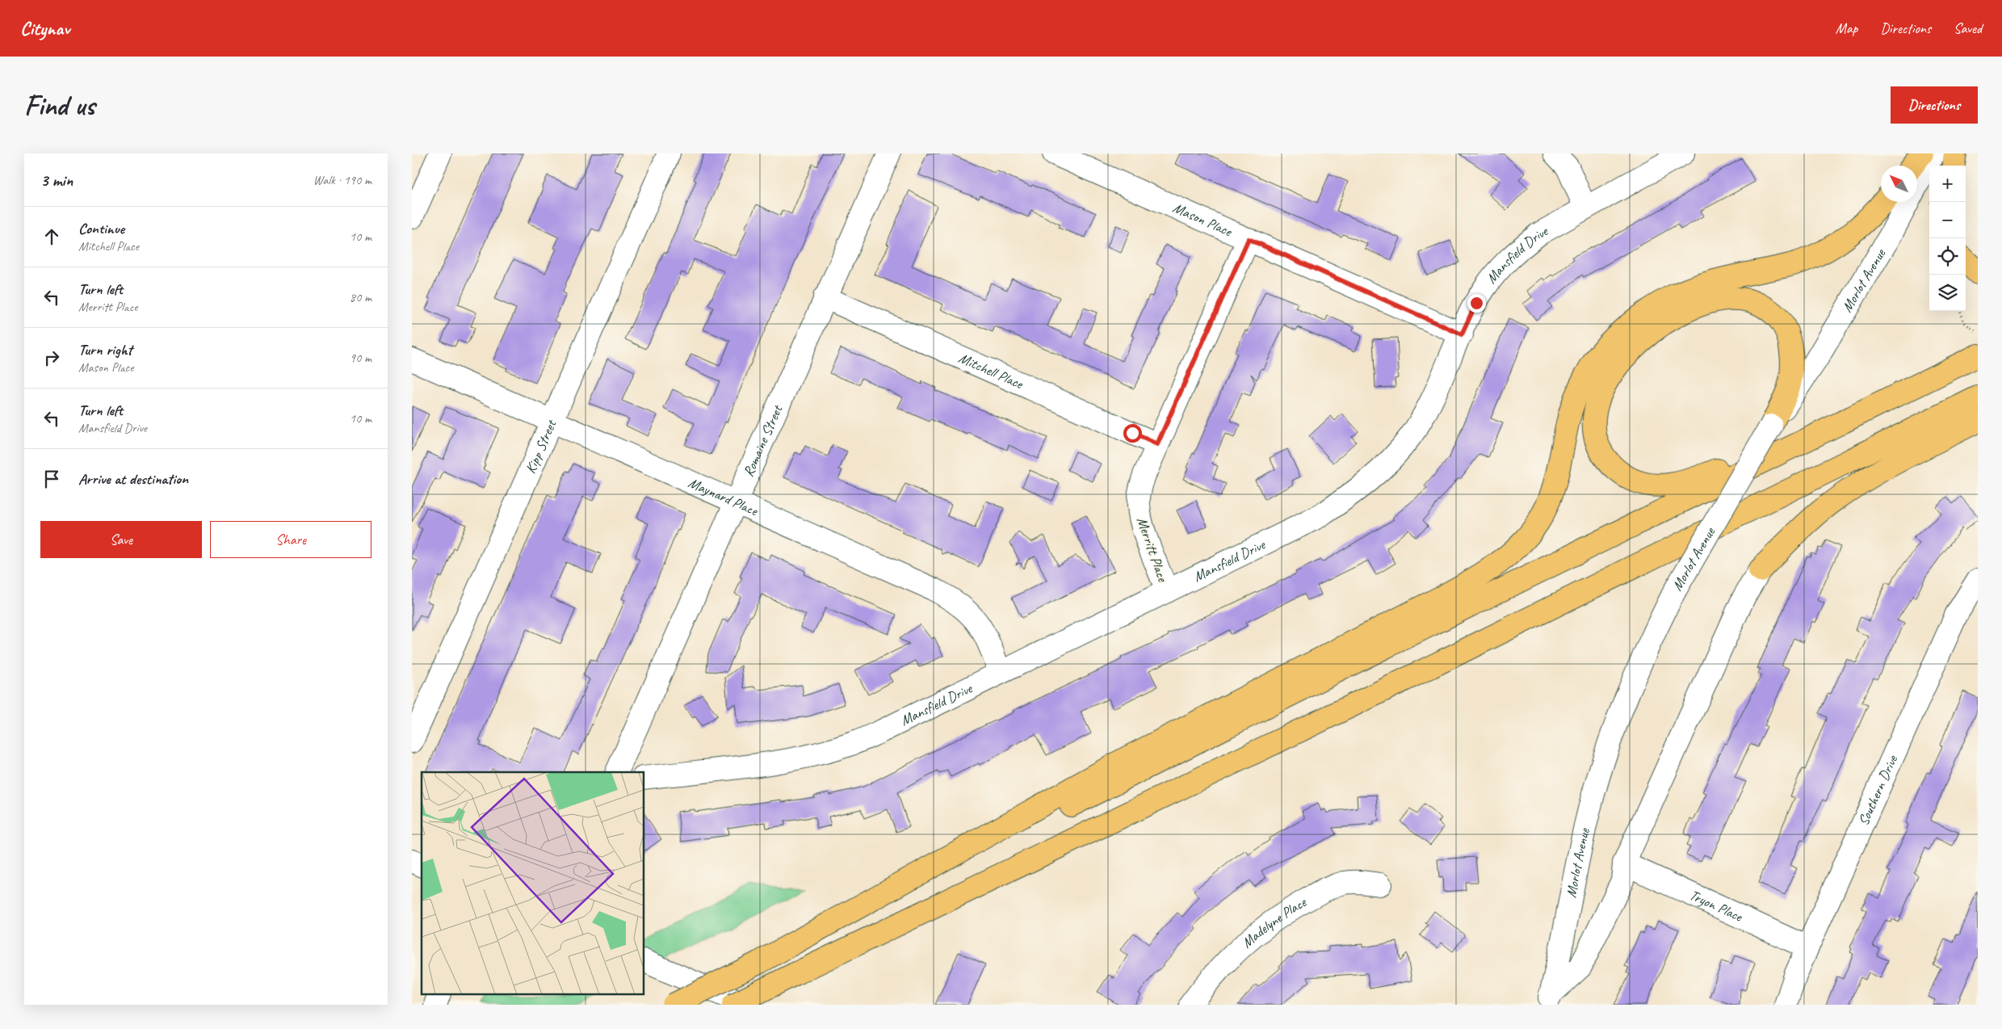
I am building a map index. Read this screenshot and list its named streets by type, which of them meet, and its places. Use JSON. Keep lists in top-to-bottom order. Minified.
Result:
{"streets":{"street":["Mason Place","Mansfield Drive","Morlot Avenue","Mitchell Place","Romaine Street","Kipp Street","Maynard Place","Merritt Place","Southern Drive","Tryon Place","Madelyne Place"]},"crossings":[["Mason Place","Mansfield Drive"],["Mason Place","Merritt Place"],["Mansfield Drive","Maynard Place"],["Mansfield Drive","Merritt Place"],["Mitchell Place","Romaine Street"],["Mitchell Place","Merritt Place"],["Romaine Street","Maynard Place"],["Kipp Street","Maynard Place"],["Southern Drive","Tryon Place"]],"north":"top left","page":{"header":"Citynav","nav":["Map","Directions","Saved"],"buttons":["Directions",["Save","Share"]],"title":"Find us","heading":["3 min","Walk · 190 m"],"map_buttons":["+","−"],"list":[["Continue","Mitchell Place","10 m"],["Turn left","Merritt Place","80 m"],["Turn right","Mason Place","90 m"],["Turn left","Mansfield Drive","10 m"],"Arrive at destination"]}}
